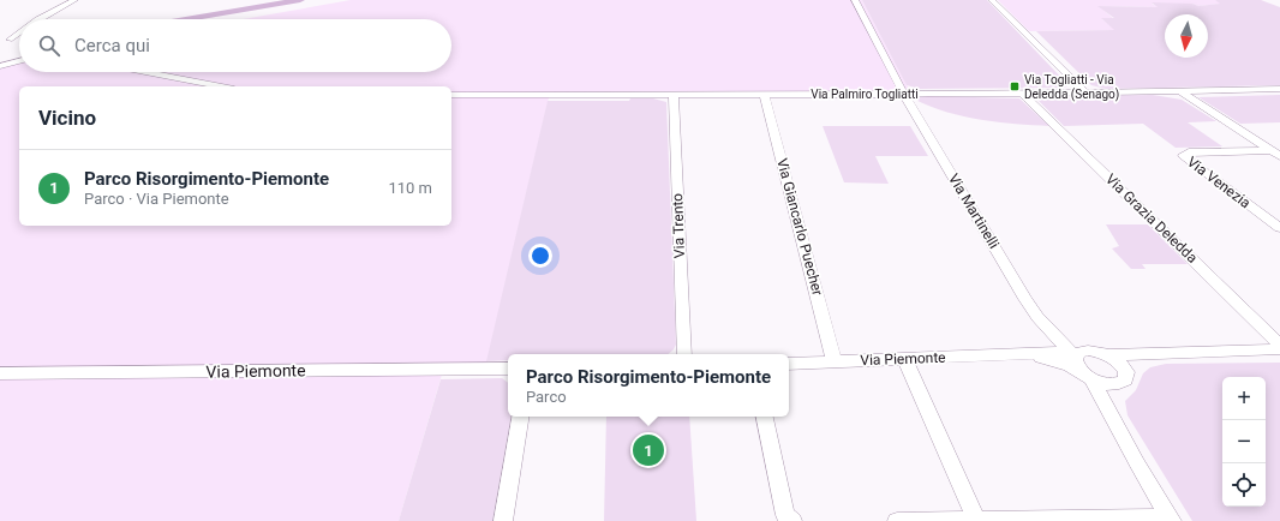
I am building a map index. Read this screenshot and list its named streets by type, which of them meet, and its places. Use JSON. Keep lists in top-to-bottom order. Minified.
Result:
{"streets":{"street":["Via Palmiro Togliatti","Via Venezia","Via Martinelli","Via Grazia Deledda","Via Trento","Via Giancarlo Puecher","Via Piemonte"]},"crossings":[["Via Palmiro Togliatti","Via Martinelli"],["Via Palmiro Togliatti","Via Grazia Deledda"],["Via Palmiro Togliatti","Via Trento"],["Via Palmiro Togliatti","Via Giancarlo Puecher"],["Via Martinelli","Via Piemonte"],["Via Giancarlo Puecher","Via Piemonte"]],"places":{"transit":["Via Togliatti - Via Deledda (Senago)"]},"north":"bottom","page":{"search":"Cerca qui","heading":"Vicino","list":[{"mark":"1","name":"Parco Risorgimento-Piemonte","note":"Parco · Via Piemonte","value":"110 m"}],"popup":["Parco Risorgimento-Piemonte","Parco"],"map_buttons":["+","−"],"pins":"1"}}
